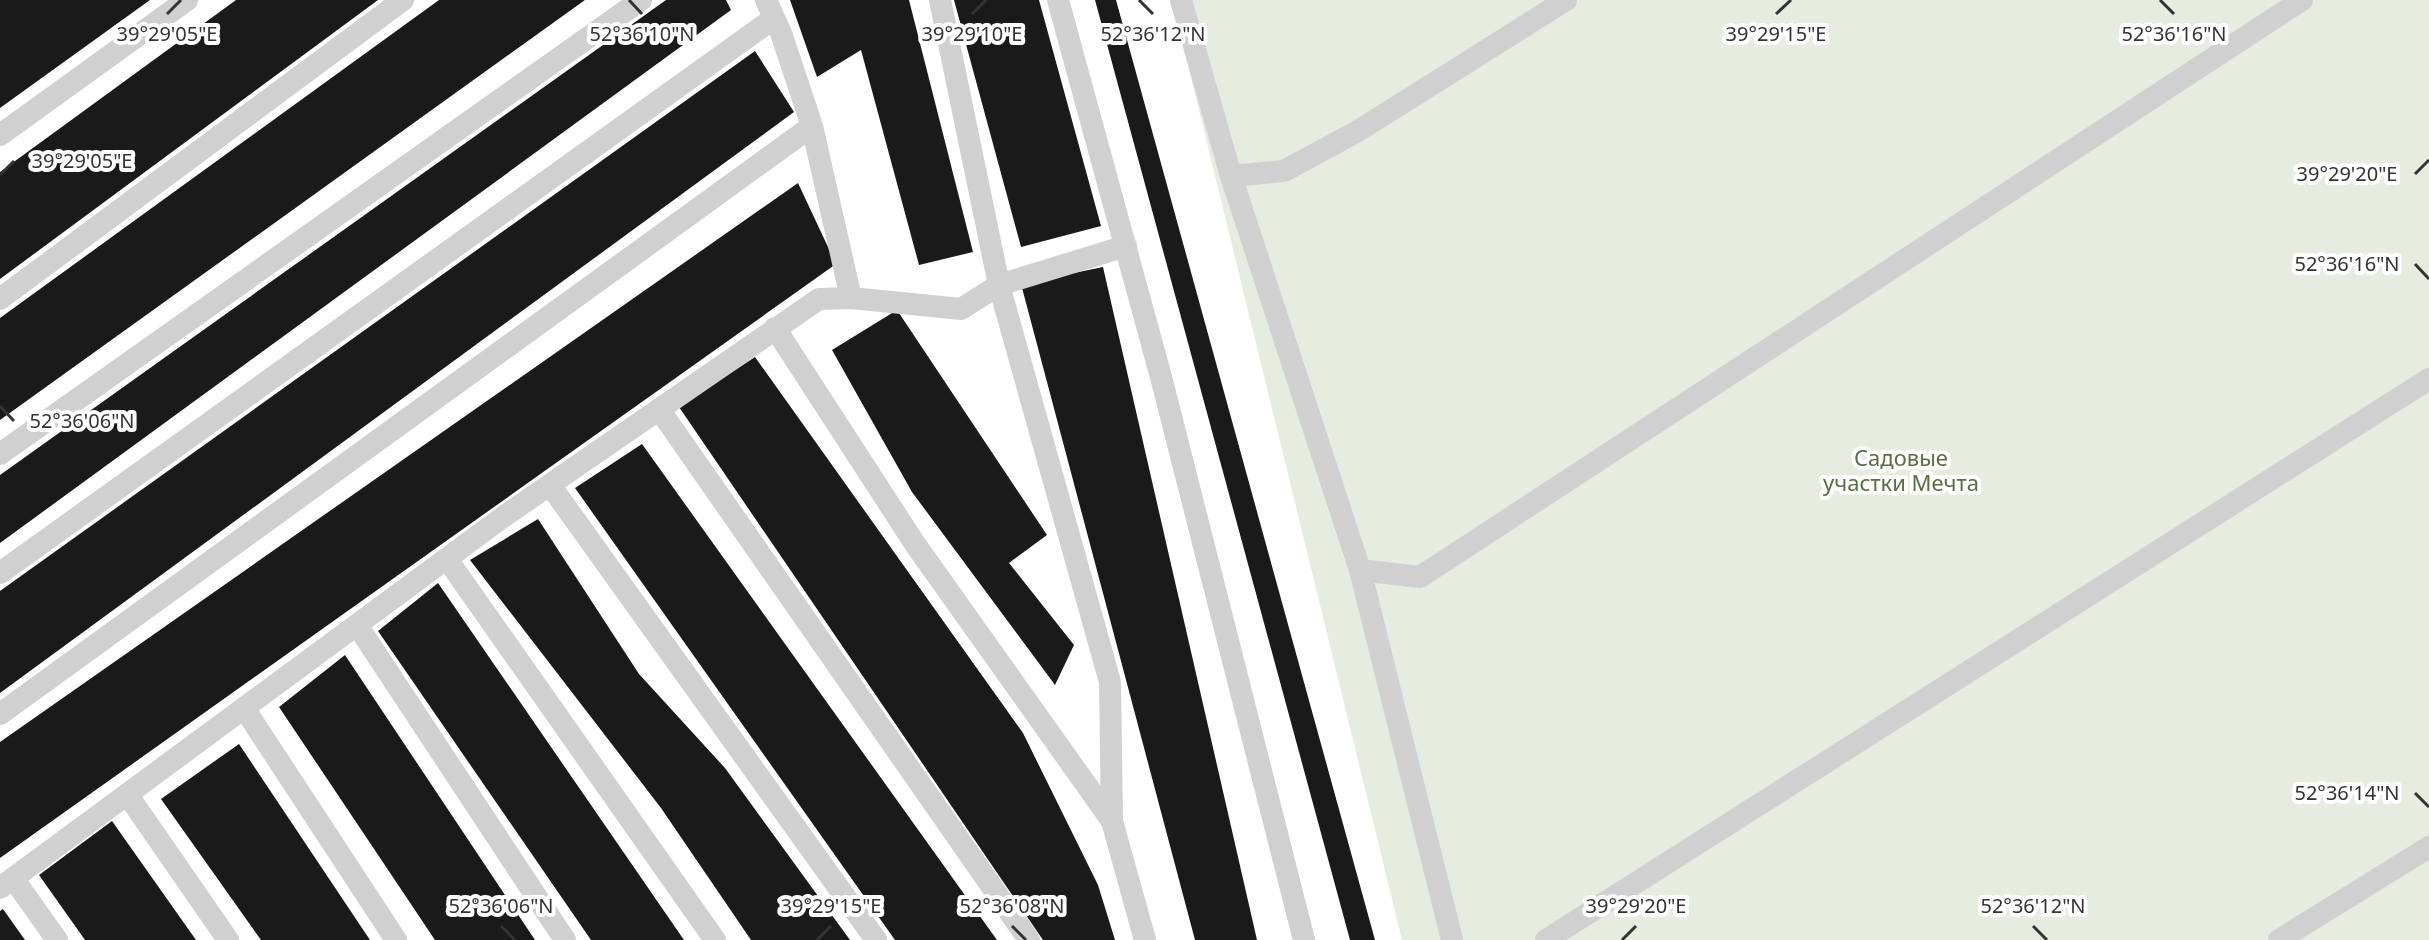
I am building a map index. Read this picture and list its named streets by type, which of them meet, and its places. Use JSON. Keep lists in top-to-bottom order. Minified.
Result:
{"parks":["Садовые участки Мечта"],"coordinates":["39°29'05\"E","39°29'10\"E","39°29'15\"E","52°36'16\"N","52°36'10\"N","52°36'12\"N","39°29'20\"E","52°36'06\"N","52°36'14\"N","52°36'08\"N"]}
